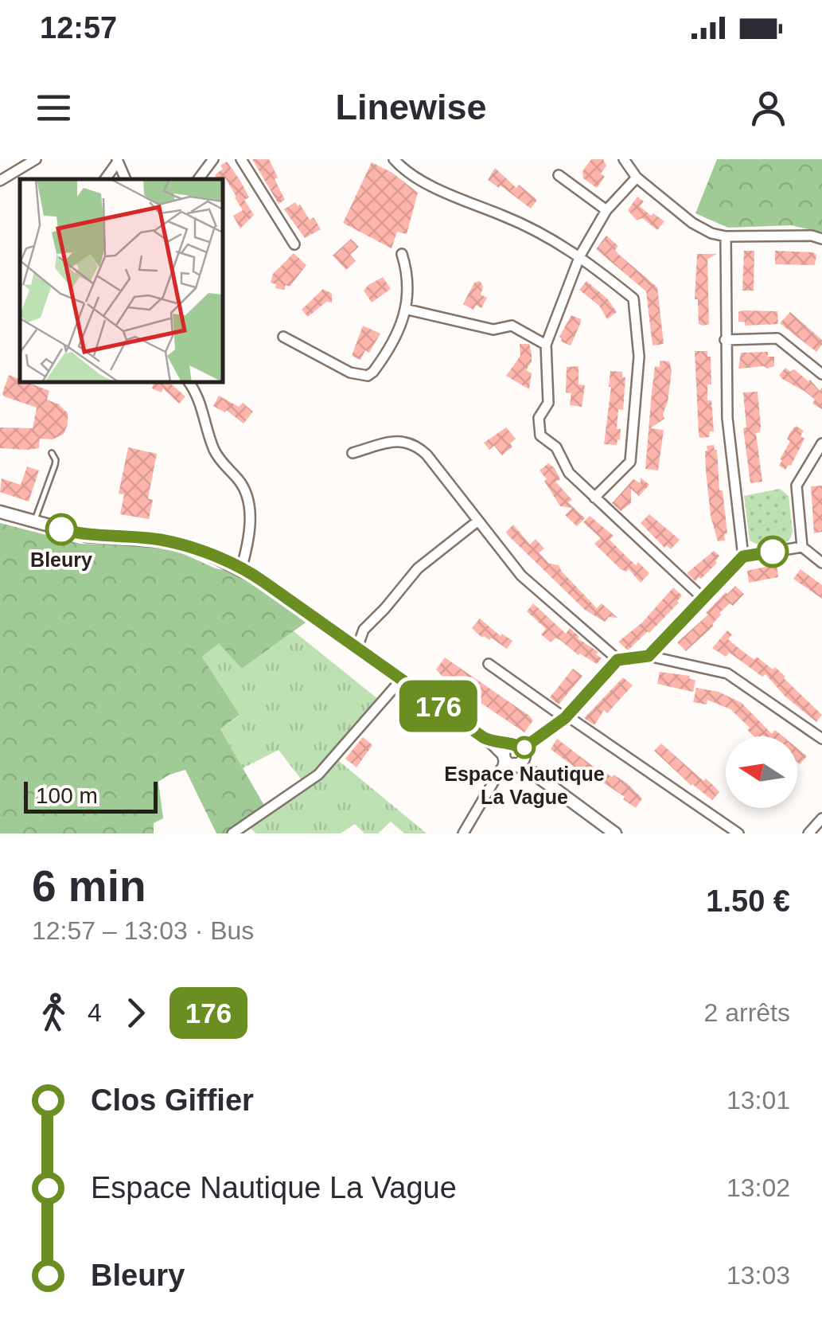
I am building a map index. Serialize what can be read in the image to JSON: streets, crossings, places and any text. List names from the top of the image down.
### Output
{
  "places": ["Bleury", "Espace Nautique La Vague"],
  "lines": ["bus line 176"],
  "scale_bar": "100 m",
  "north": "left",
  "page": {
    "status": "12:57",
    "header": "Linewise",
    "on_map": "176",
    "scale": "100 m",
    "heading": ["6 min", "12:57 – 13:03 · Bus", "1.50 €"],
    "legs": ["4", "176", "2 arrêts"],
    "list": [
      {
        "name": "Clos Giffier",
        "value": "13:01"
      },
      {
        "name": "Espace Nautique La Vague",
        "value": "13:02"
      },
      {
        "name": "Bleury",
        "value": "13:03"
      }
    ]
  }
}
